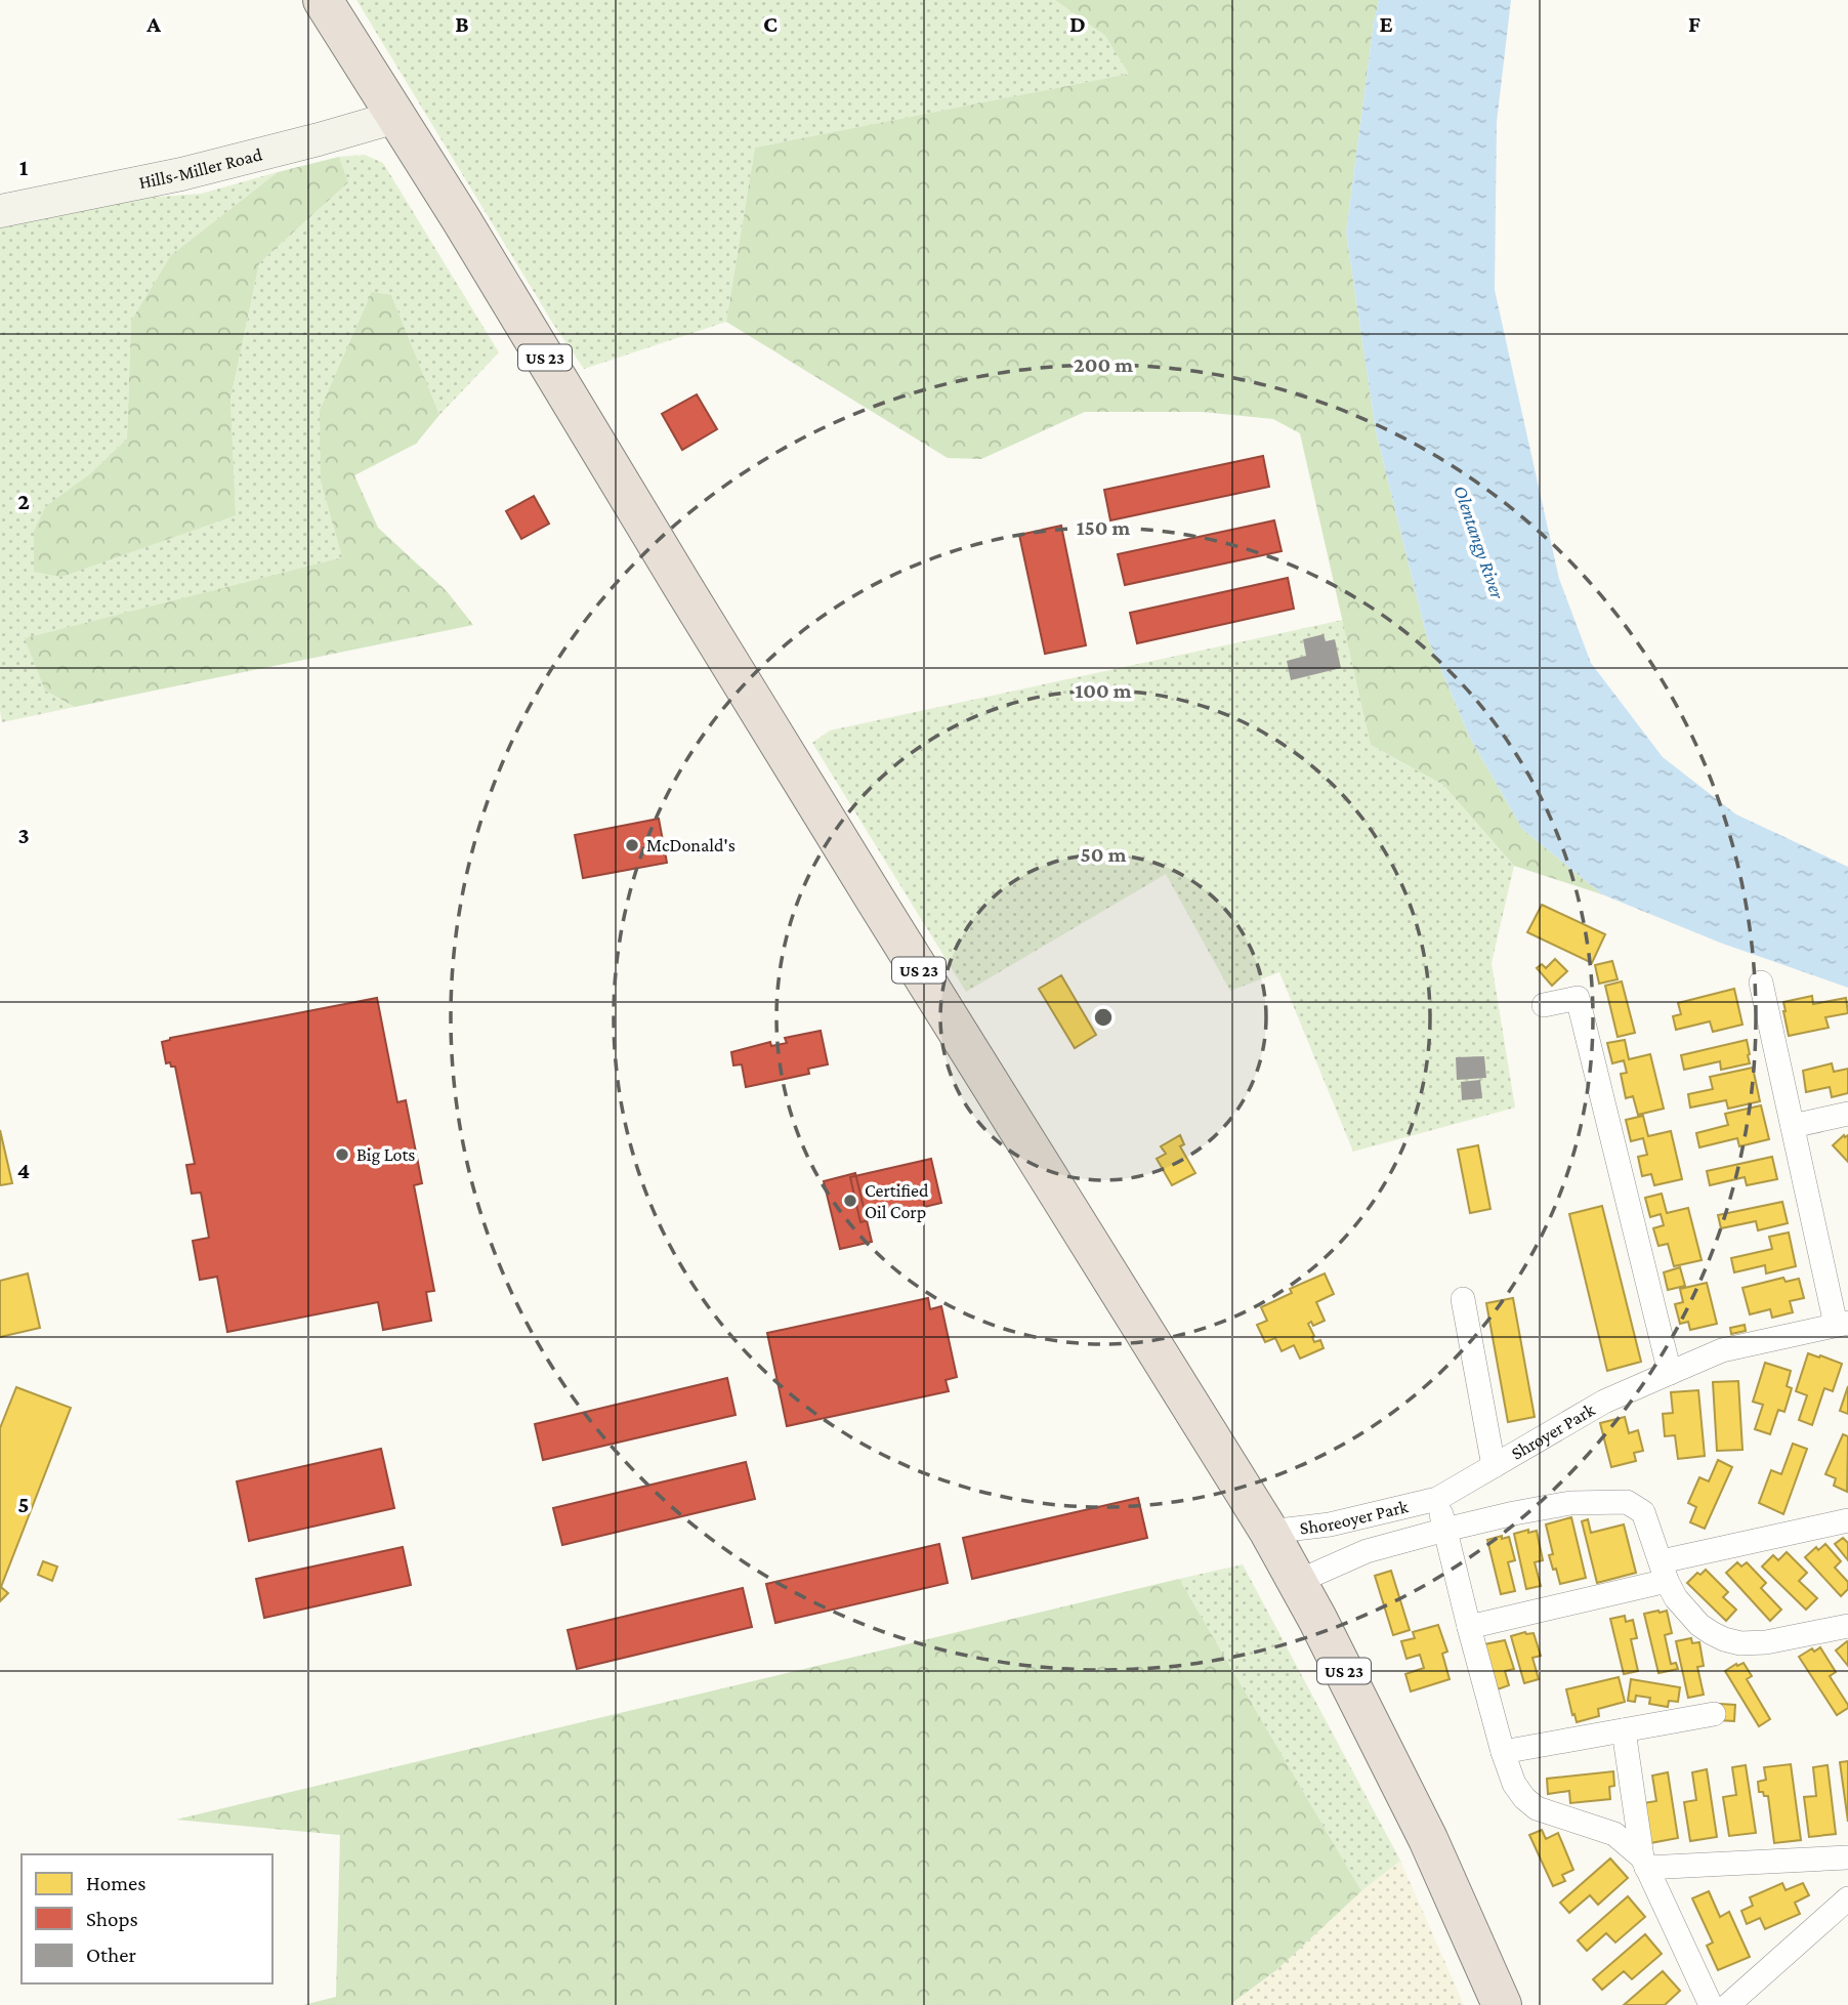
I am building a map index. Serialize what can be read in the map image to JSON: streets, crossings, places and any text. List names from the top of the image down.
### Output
{
  "streets": {
    "highway": ["US 23"],
    "street": ["Hills-Miller Road", "Shroyer Park", "Shoreoyer Park"]
  },
  "crossings": [
    ["Hills-Miller Road", "US 23"],
    ["US 23", "Shoreoyer Park"],
    ["Shroyer Park", "Shoreoyer Park"]
  ],
  "water": ["Olentangy River"],
  "places": ["McDonald's", "Big Lots", "Certified Oil Corp"],
  "legend": ["Homes", "Shops", "Other"],
  "grid": {
    "columns": [
      "A",
      "B",
      "C",
      "D",
      "E",
      "F"
    ],
    "rows": [
      "1",
      "2",
      "3",
      "4",
      "5"
    ]
  },
  "rings": [
    "200 m",
    "150 m",
    "100 m",
    "50 m"
  ]
}
